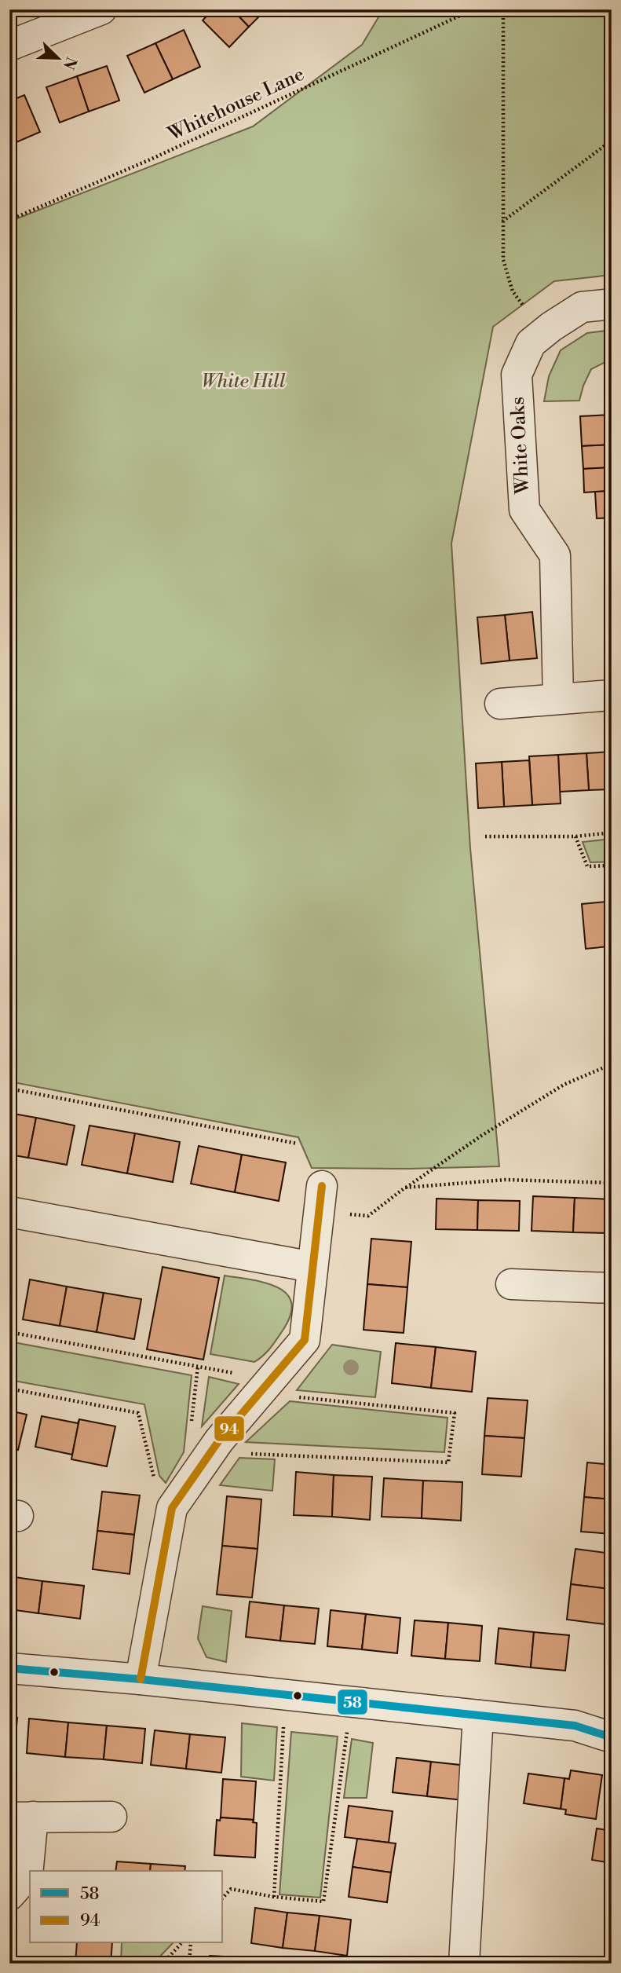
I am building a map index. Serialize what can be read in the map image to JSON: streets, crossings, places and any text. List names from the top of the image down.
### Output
{
  "streets": {
    "street": ["White Oaks"],
    "path": ["Whitehouse Lane"]
  },
  "parks": ["White Hill"],
  "lines": ["transit line 94", "transit line 58"],
  "legend": ["58", "94"],
  "north": "bottom right"
}
